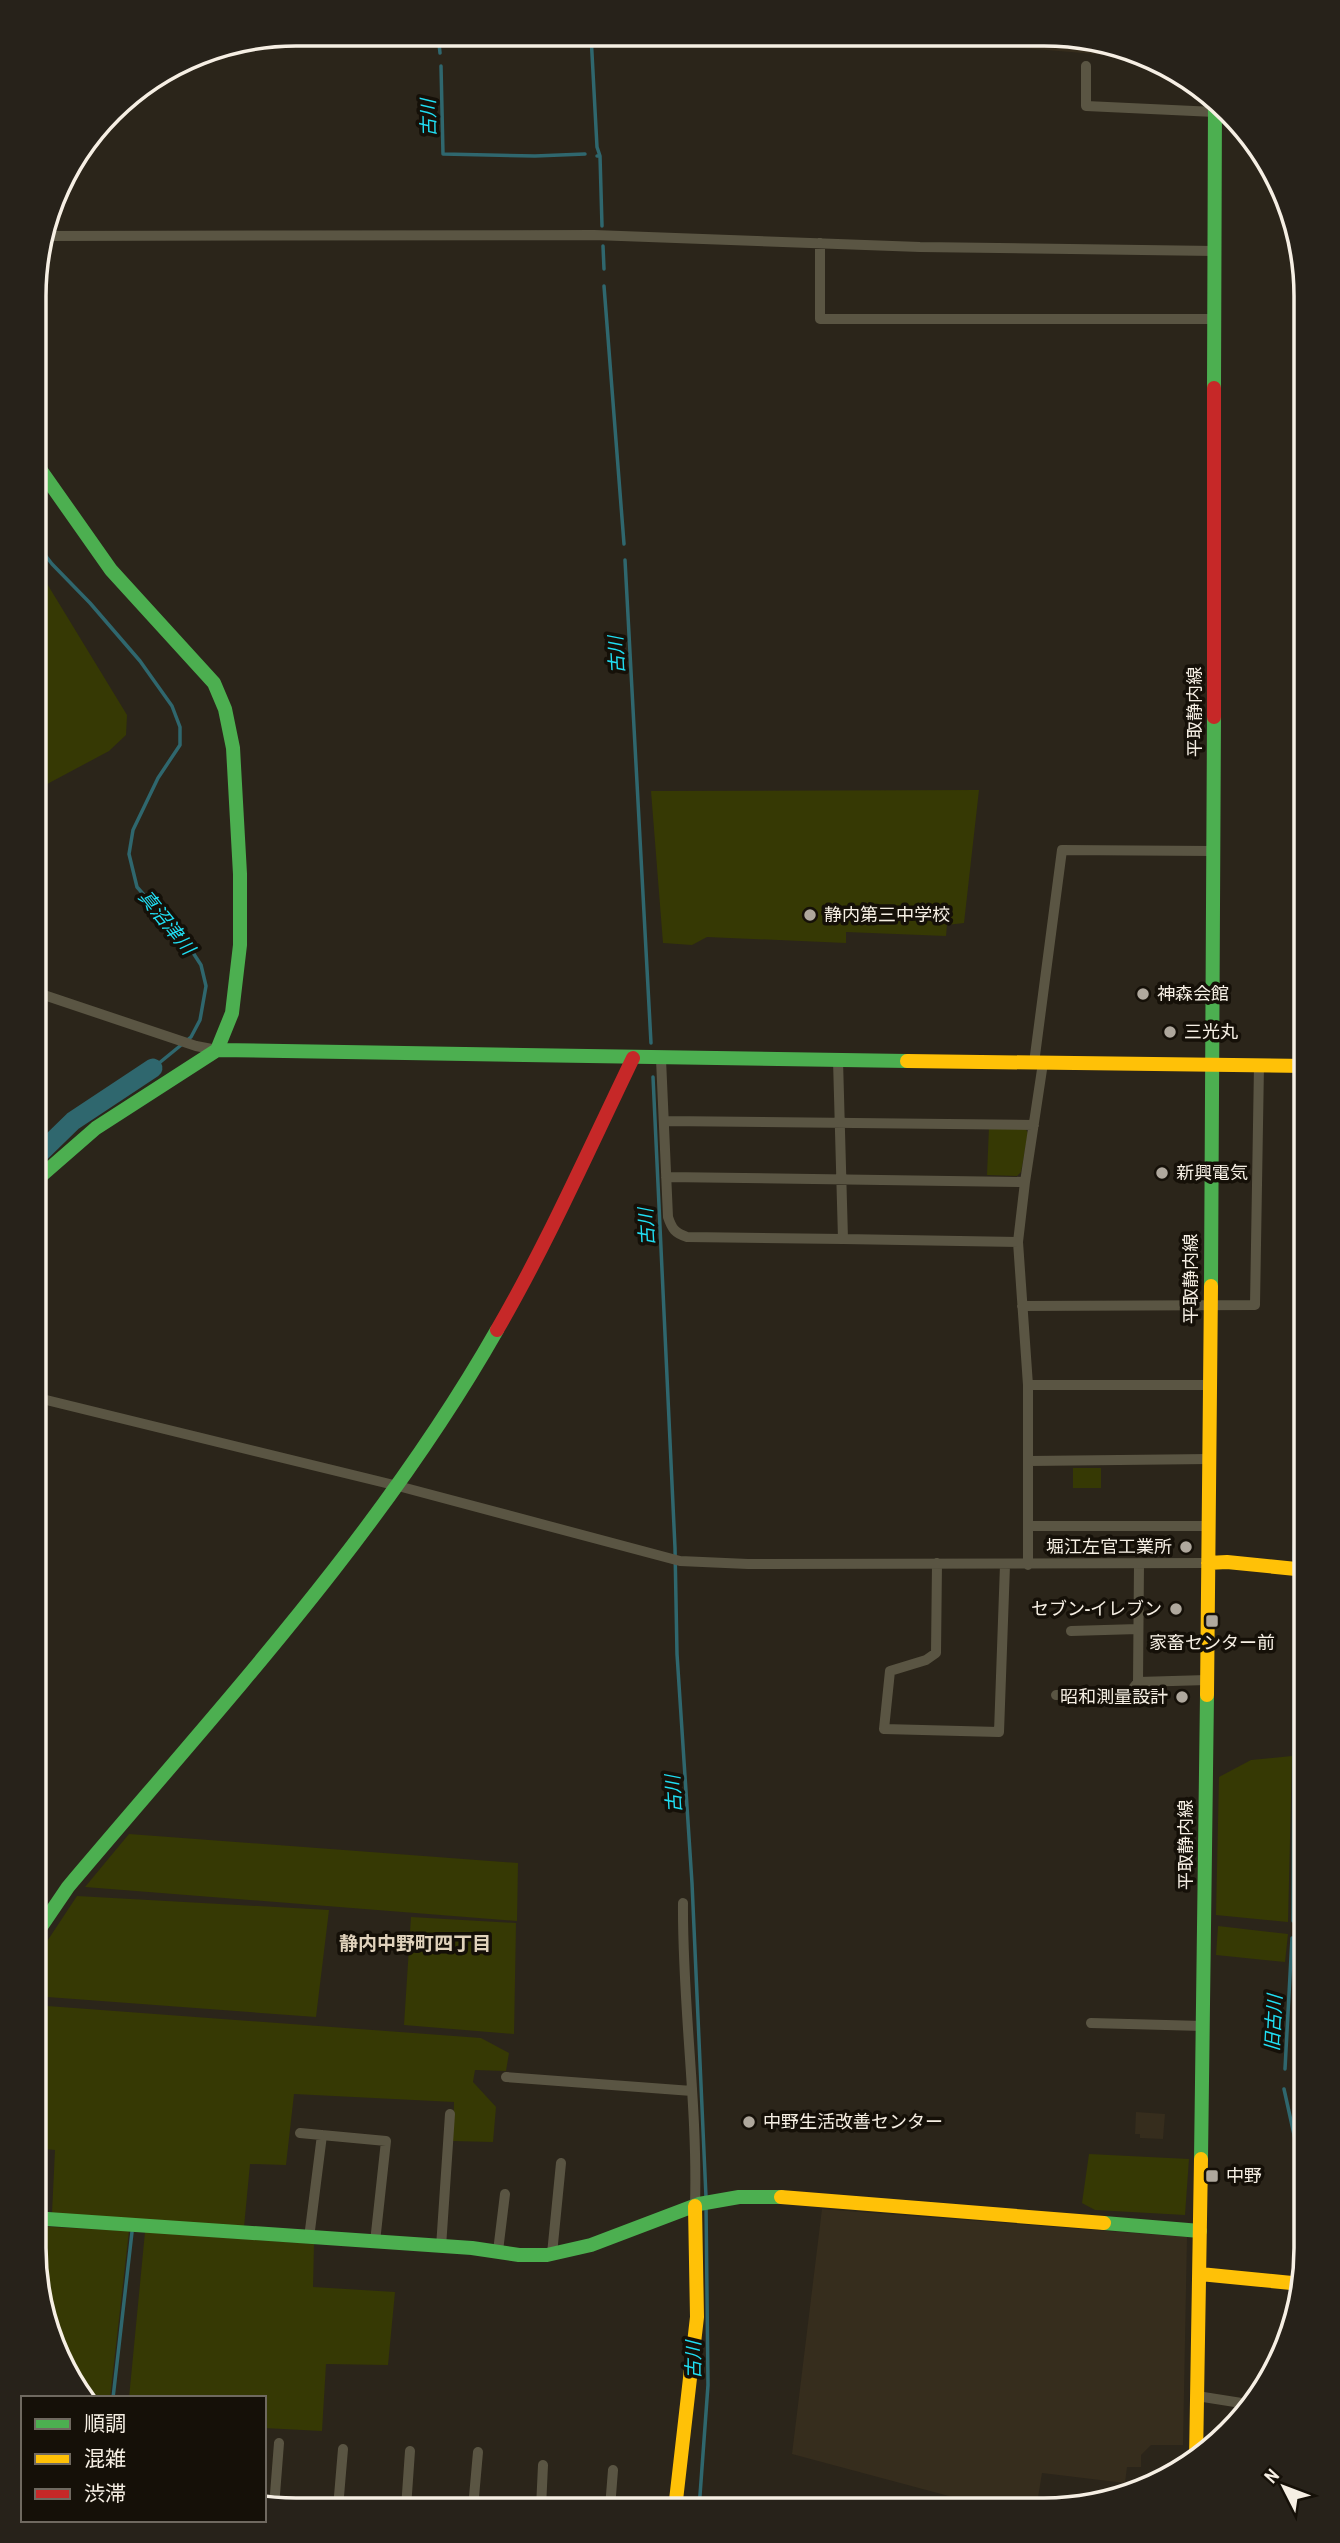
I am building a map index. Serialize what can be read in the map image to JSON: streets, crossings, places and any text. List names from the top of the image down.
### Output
{
  "streets": {
    "street": ["平取静内線"]
  },
  "districts": ["静内中野町四丁目"],
  "water": ["古川", "真沼津川", "旧古川"],
  "places": {
    "other": [
      "静内第三中学校",
      "神森会館",
      "三光丸",
      "新興電気",
      "堀江左官工業所",
      "セブン-イレブン",
      "昭和測量設計",
      "中野生活改善センター"
    ],
    "transit": ["家畜センター前", "中野"]
  },
  "legend": ["順調", "混雑", "渋滞"],
  "north": "top left"
}
